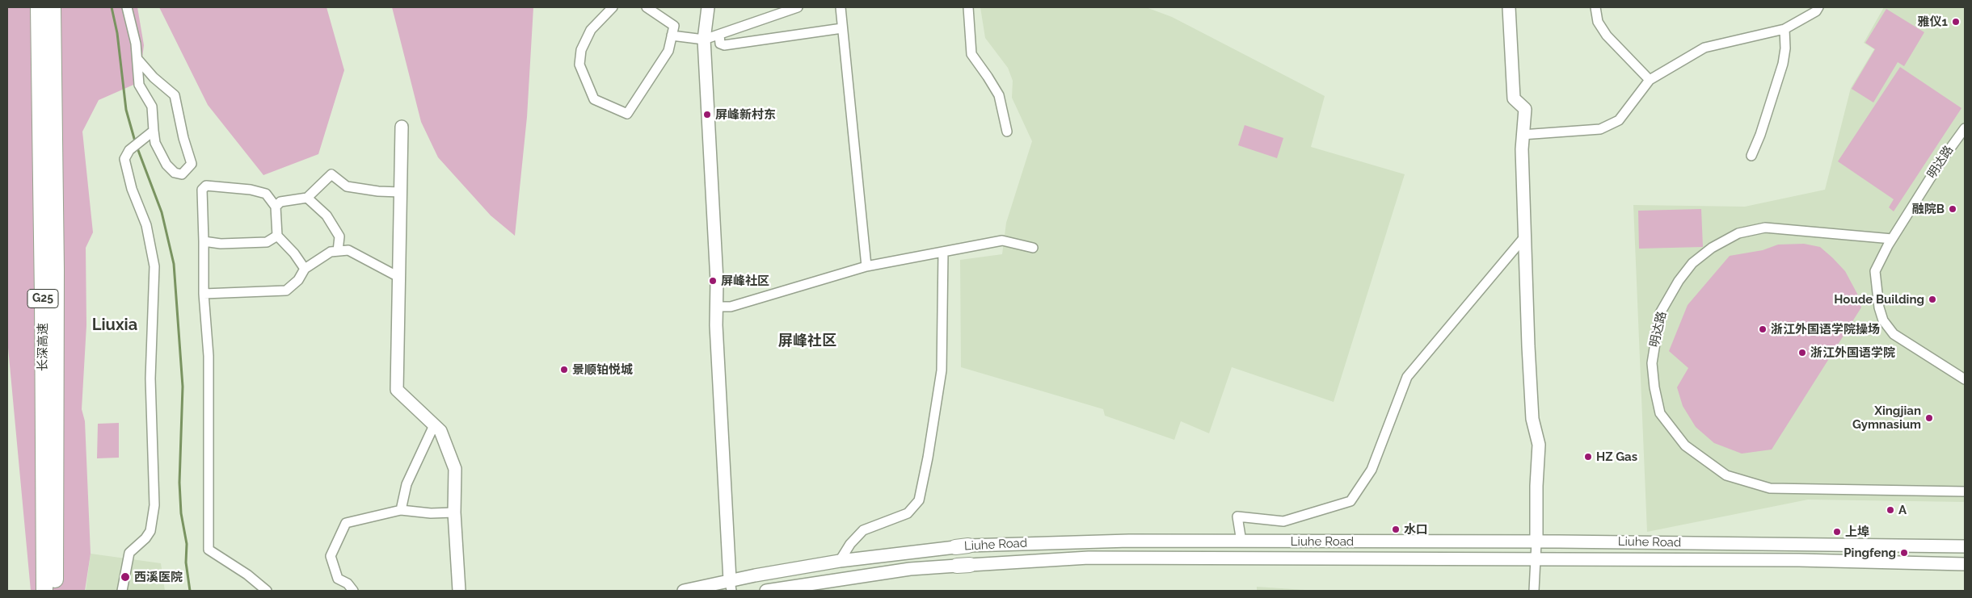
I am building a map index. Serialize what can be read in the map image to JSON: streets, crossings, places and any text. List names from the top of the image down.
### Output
{
  "streets": {
    "highway": ["G25", "长深高速"],
    "main road": ["Liuhe Road"],
    "street": ["明达路"]
  },
  "districts": ["Liuxia", "屏峰社区"],
  "places": [
    "雅仪1",
    "屏峰新村东",
    "融院B",
    "屏峰社区",
    "Houde Building",
    "浙江外国语学院操场",
    "浙江外国语学院",
    "景顺铂悦城",
    "Xingjian Gymnasium",
    "HZ Gas",
    "A",
    "水口",
    "上埠",
    "Pingfeng",
    "西溪医院"
  ]
}
